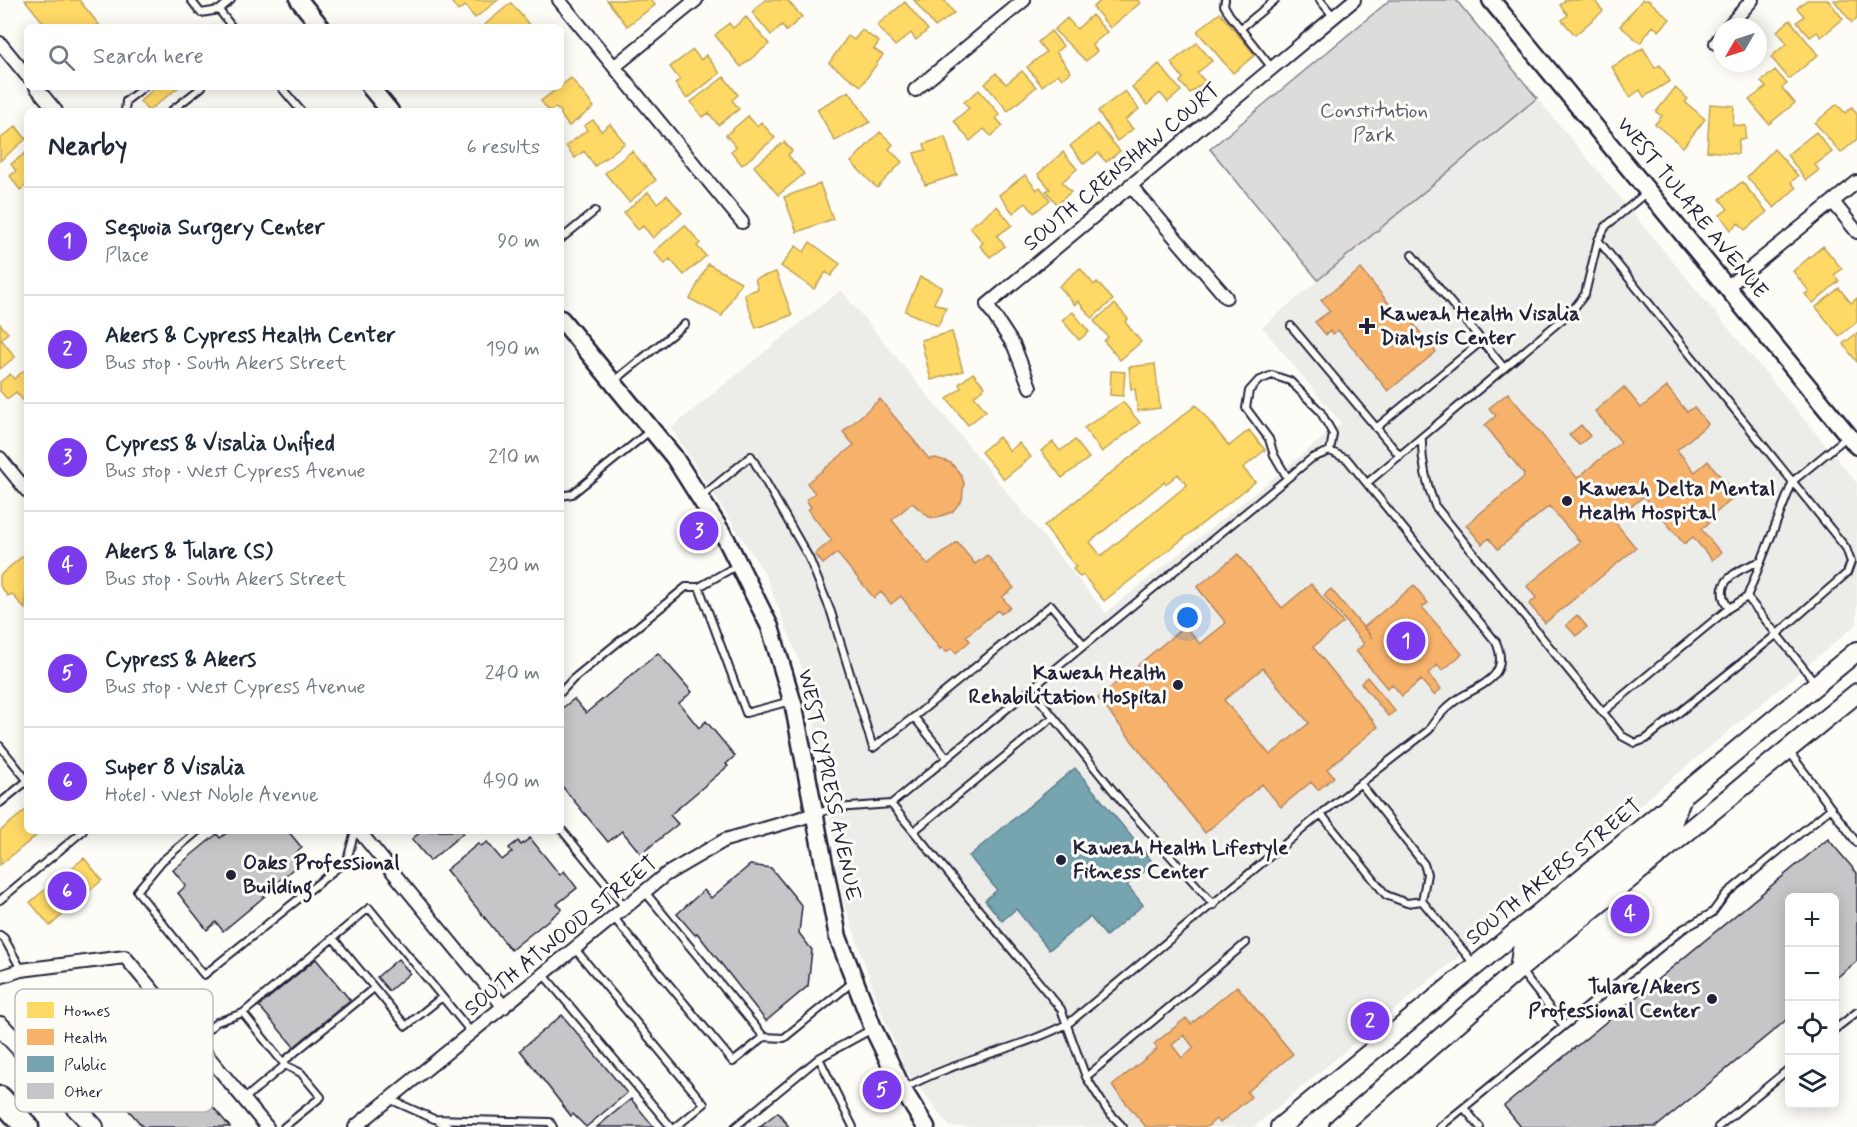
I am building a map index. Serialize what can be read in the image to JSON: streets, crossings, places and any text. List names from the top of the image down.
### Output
{
  "streets": {
    "main road": ["SOUTH AKERS STREET"],
    "street": [
      "SOUTH CRENSHAW COURT",
      "WEST TULARE AVENUE",
      "WEST CYPRESS AVENUE",
      "SOUTH ATWOOD STREET"
    ]
  },
  "crossings": [
    ["WEST CYPRESS AVENUE", "SOUTH ATWOOD STREET"]
  ],
  "parks": ["Constitution Park"],
  "places": {
    "health": ["Kaweah Health Visalia Dialysis Center"],
    "other": [
      "Kaweah Delta Mental Health Hospital",
      "Kaweah Health Rehabilitation Hospital",
      "Kaweah Health Lifestyle Fitness Center",
      "Oaks Professional Building",
      "Tulare/Akers Professional Center"
    ]
  },
  "legend": [
    "Homes",
    "Health",
    "Public",
    "Other"
  ],
  "north": "bottom left",
  "page": {
    "search": "Search here",
    "heading": ["Nearby", "6 results"],
    "list": [
      {
        "mark": "1",
        "name": "Sequoia Surgery Center",
        "note": "Place",
        "value": "90 m"
      },
      {
        "mark": "2",
        "name": "Akers & Cypress Health Center",
        "note": "Bus stop · South Akers Street",
        "value": "190 m"
      },
      {
        "mark": "3",
        "name": "Cypress & Visalia Unified",
        "note": "Bus stop · West Cypress Avenue",
        "value": "210 m"
      },
      {
        "mark": "4",
        "name": "Akers & Tulare (S)",
        "note": "Bus stop · South Akers Street",
        "value": "230 m"
      },
      {
        "mark": "5",
        "name": "Cypress & Akers",
        "note": "Bus stop · West Cypress Avenue",
        "value": "240 m"
      },
      {
        "mark": "6",
        "name": "Super 8 Visalia",
        "note": "Hotel · West Noble Avenue",
        "value": "490 m"
      }
    ],
    "pins": [
      "3",
      "1",
      "6",
      "4",
      "2",
      "5"
    ],
    "map_buttons": ["+", "−"]
  }
}
